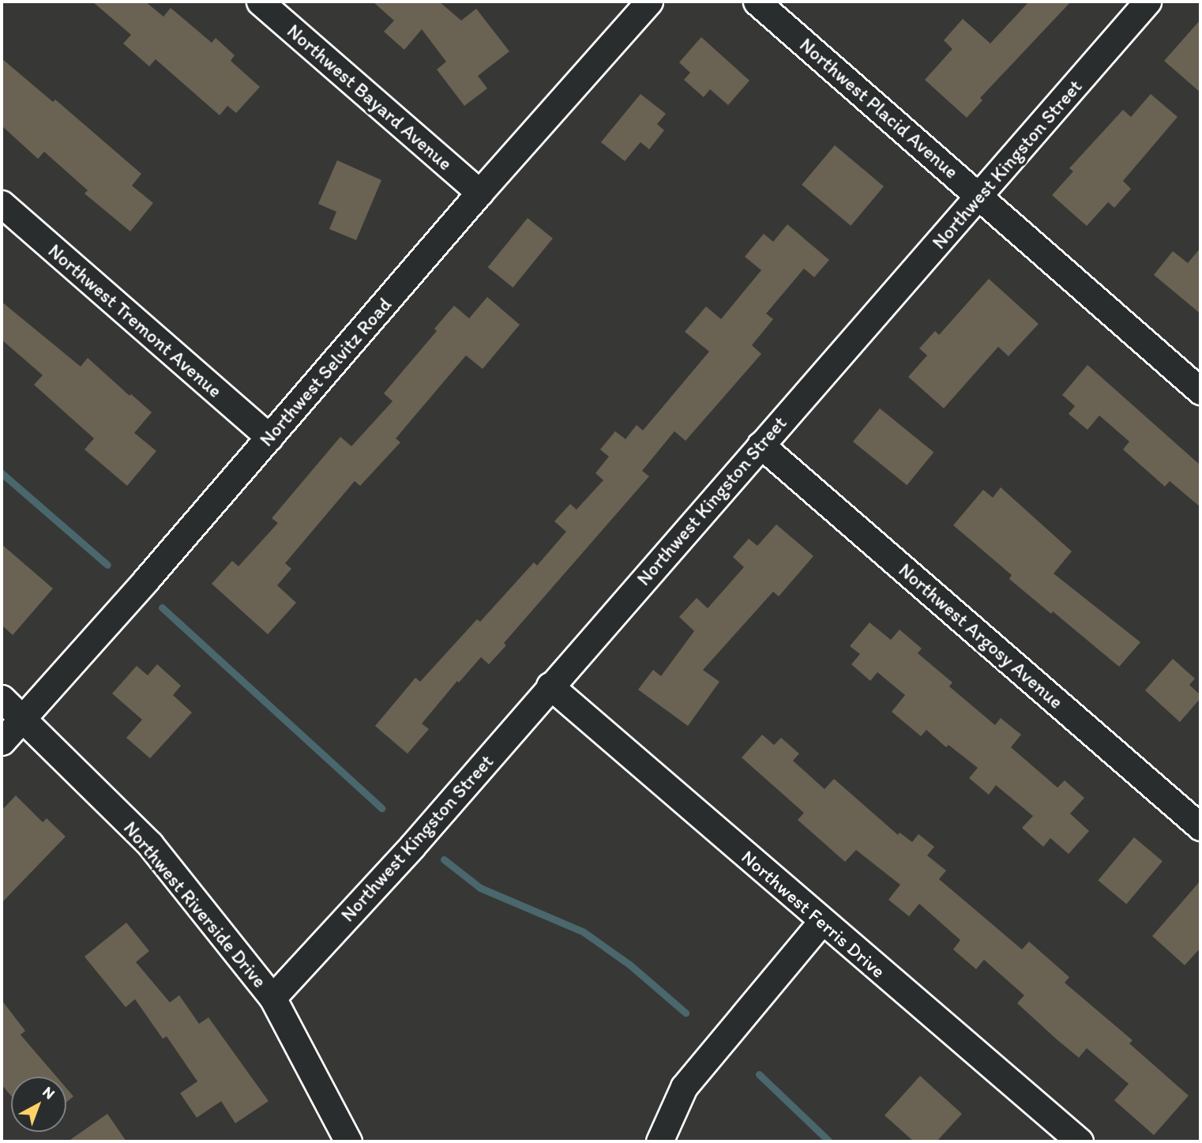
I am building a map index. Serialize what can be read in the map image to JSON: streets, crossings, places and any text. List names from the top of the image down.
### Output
{
  "streets": {
    "street": [
      "Northwest Bayard Avenue",
      "Northwest Placid Avenue",
      "Northwest Kingston Street",
      "Northwest Tremont Avenue",
      "Northwest Selvitz Road",
      "Northwest Argosy Avenue",
      "Northwest Riverside Drive",
      "Northwest Ferris Drive"
    ]
  },
  "crossings": [
    ["Northwest Bayard Avenue", "Northwest Selvitz Road"],
    ["Northwest Placid Avenue", "Northwest Kingston Street"],
    ["Northwest Kingston Street", "Northwest Argosy Avenue"],
    ["Northwest Kingston Street", "Northwest Riverside Drive"],
    ["Northwest Kingston Street", "Northwest Ferris Drive"],
    ["Northwest Tremont Avenue", "Northwest Selvitz Road"],
    ["Northwest Selvitz Road", "Northwest Riverside Drive"]
  ],
  "north": "top right"
}
